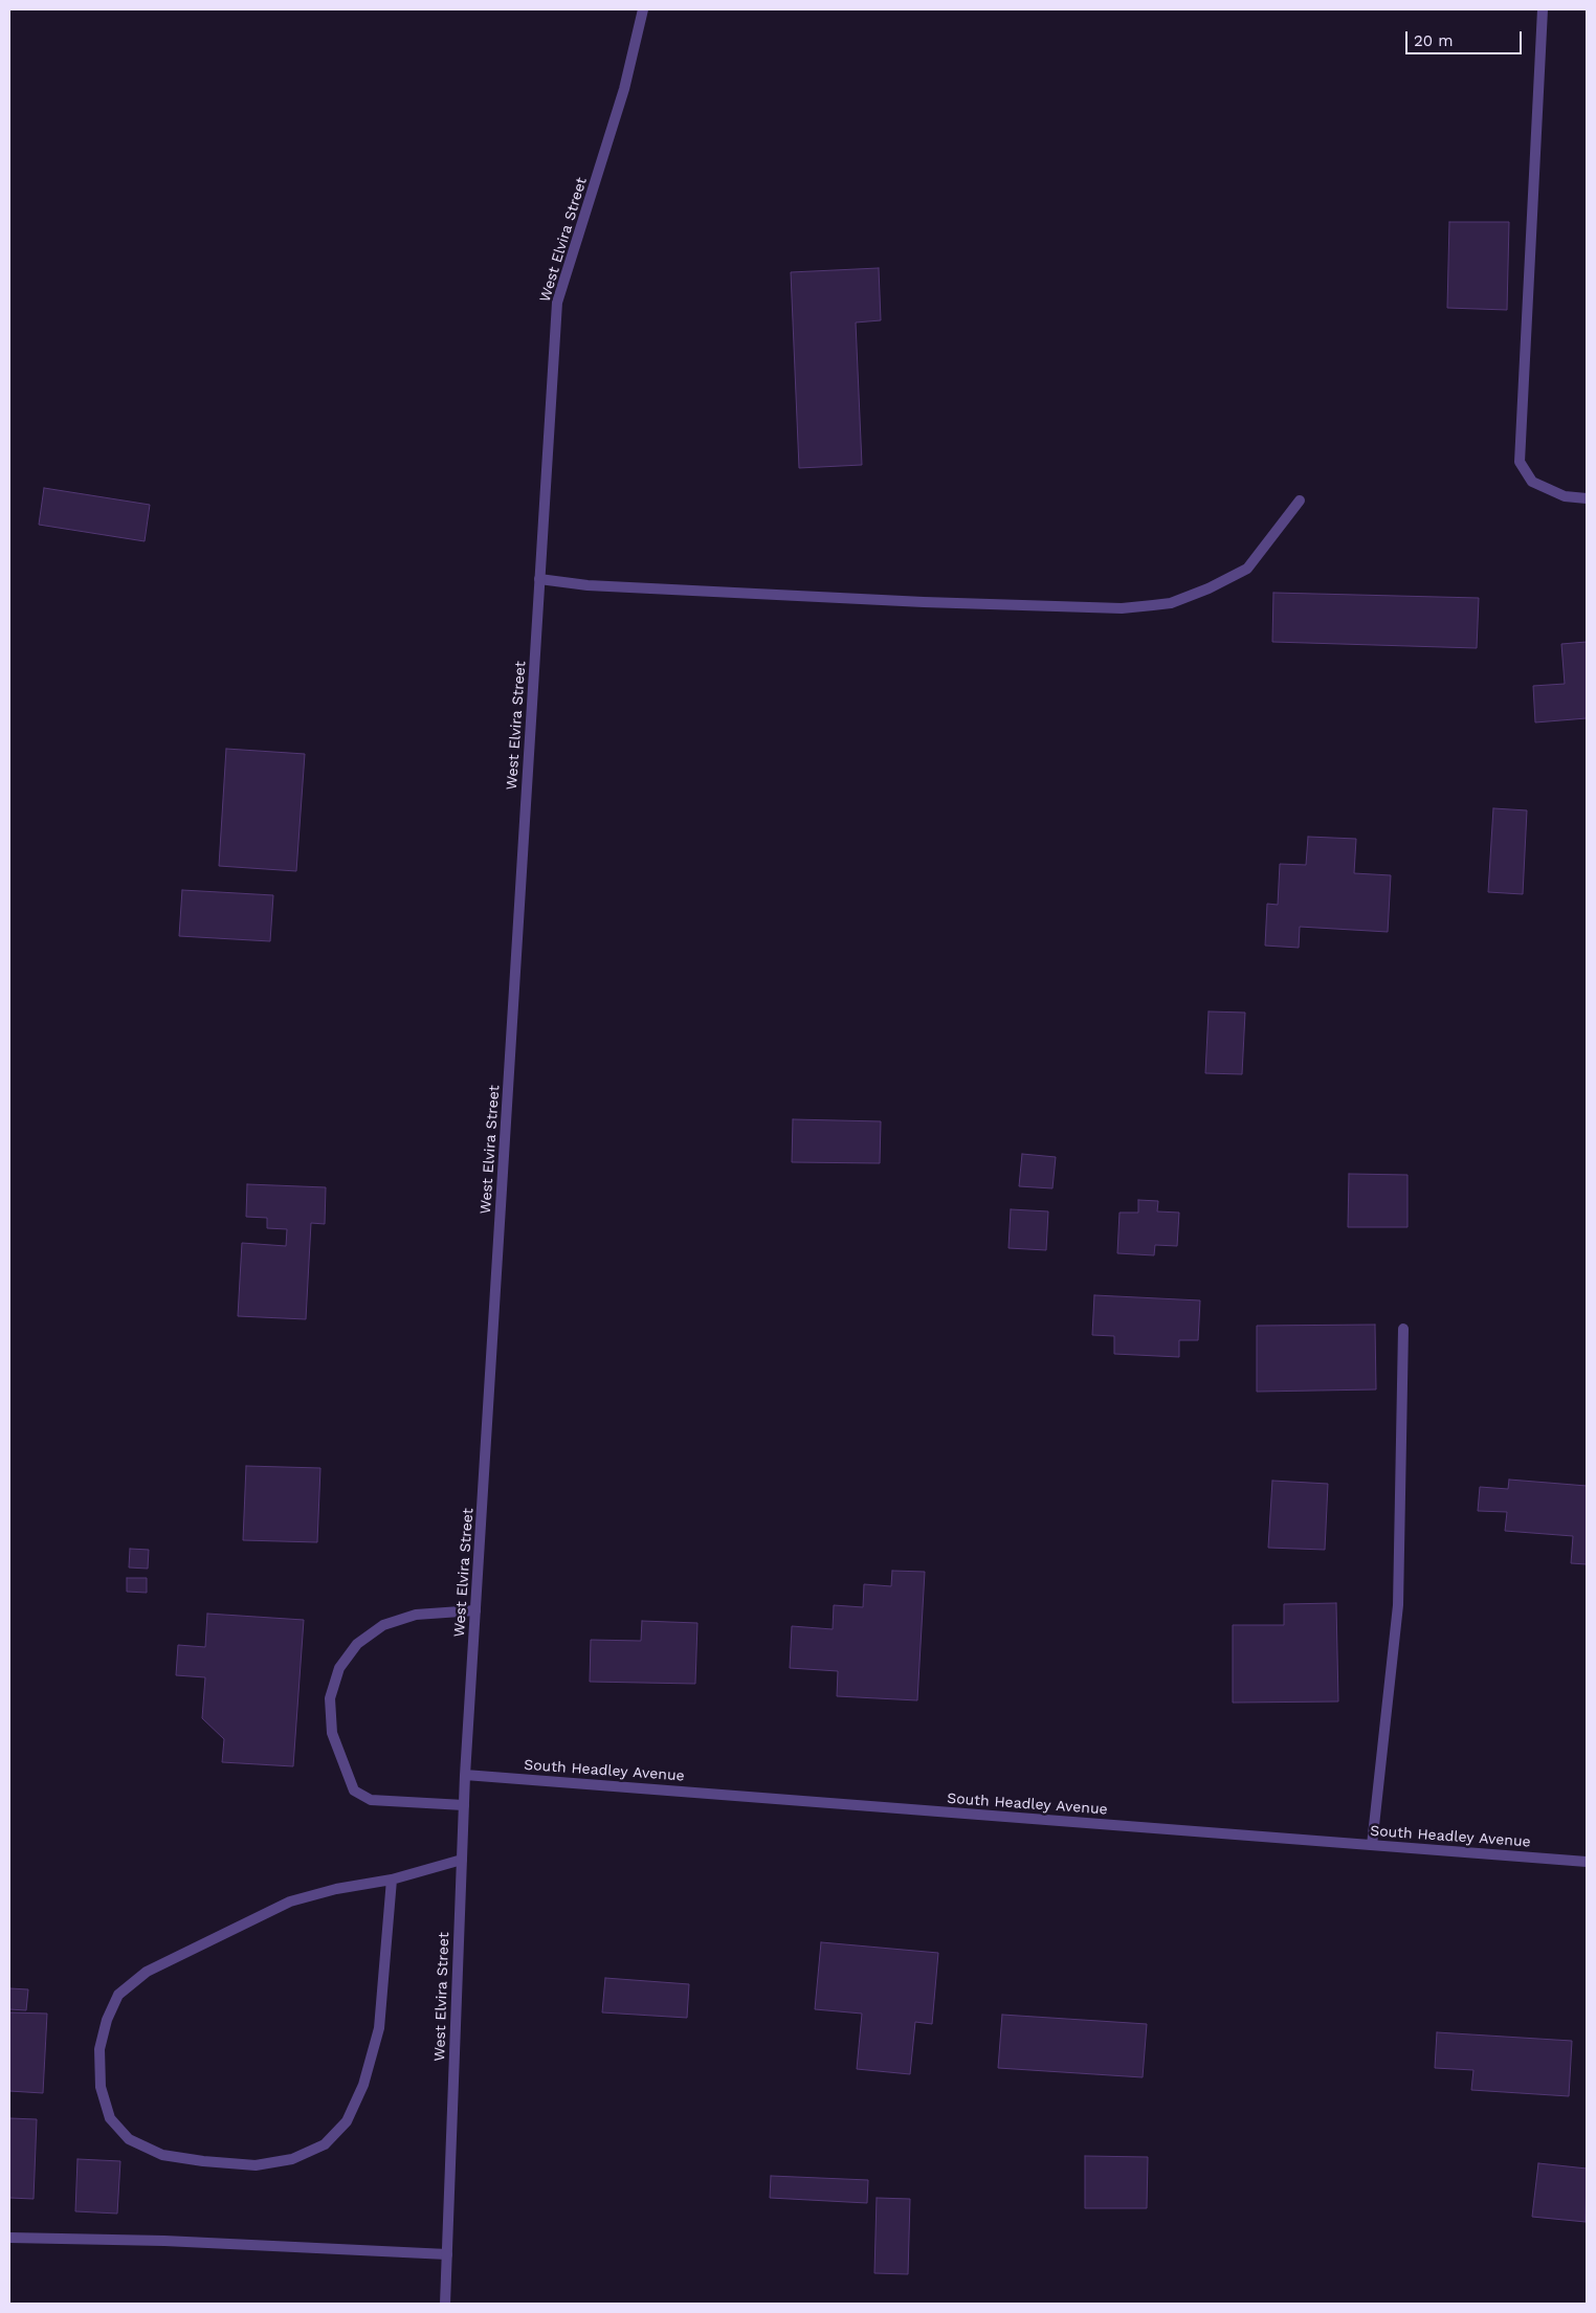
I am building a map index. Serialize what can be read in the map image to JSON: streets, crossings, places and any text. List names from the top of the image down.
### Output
{
  "streets": {
    "street": ["West Elvira Street", "South Headley Avenue"]
  },
  "crossings": [
    ["West Elvira Street", "South Headley Avenue"]
  ],
  "scale_bar": "20 m"
}
